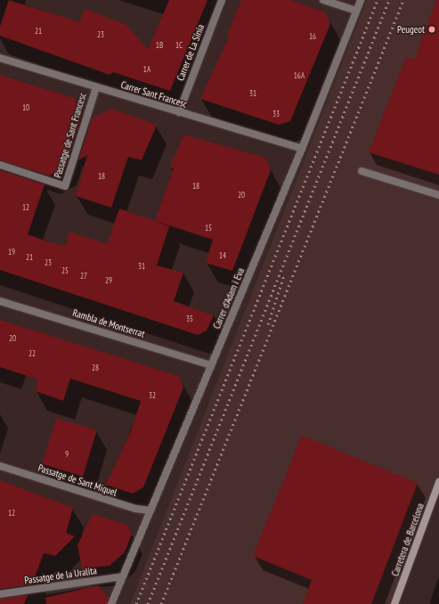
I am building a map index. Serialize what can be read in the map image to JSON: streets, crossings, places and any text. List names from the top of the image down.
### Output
{
  "streets": {
    "main road": ["Carretera de Barcelona"],
    "street": [
      "Carrer de La Sínia",
      "Carrer Sant Francesc",
      "Passatge de Sant Francesc",
      "Carrer d'Adam i Eva",
      "Rambla de Montserrat",
      "Passatge de Sant Miquel",
      "Passatge de la Uralita"
    ]
  },
  "crossings": [
    ["Carrer de La Sínia", "Carrer Sant Francesc"],
    ["Carrer Sant Francesc", "Passatge de Sant Francesc"],
    ["Carrer Sant Francesc", "Carrer d'Adam i Eva"],
    ["Carrer d'Adam i Eva", "Rambla de Montserrat"],
    ["Carrer d'Adam i Eva", "Passatge de Sant Miquel"],
    ["Carrer d'Adam i Eva", "Passatge de la Uralita"]
  ],
  "places": ["Peugeot"],
  "house_numbers": [
    "21",
    "23",
    "16",
    "1B",
    "1C",
    "1A",
    "16A",
    "31",
    "10",
    "33",
    "18",
    "18",
    "20",
    "12",
    "15",
    "19",
    "14",
    "21",
    "23",
    "31",
    "25",
    "27",
    "29",
    "35",
    "20",
    "22",
    "28",
    "32",
    "9",
    "12"
  ]
}
